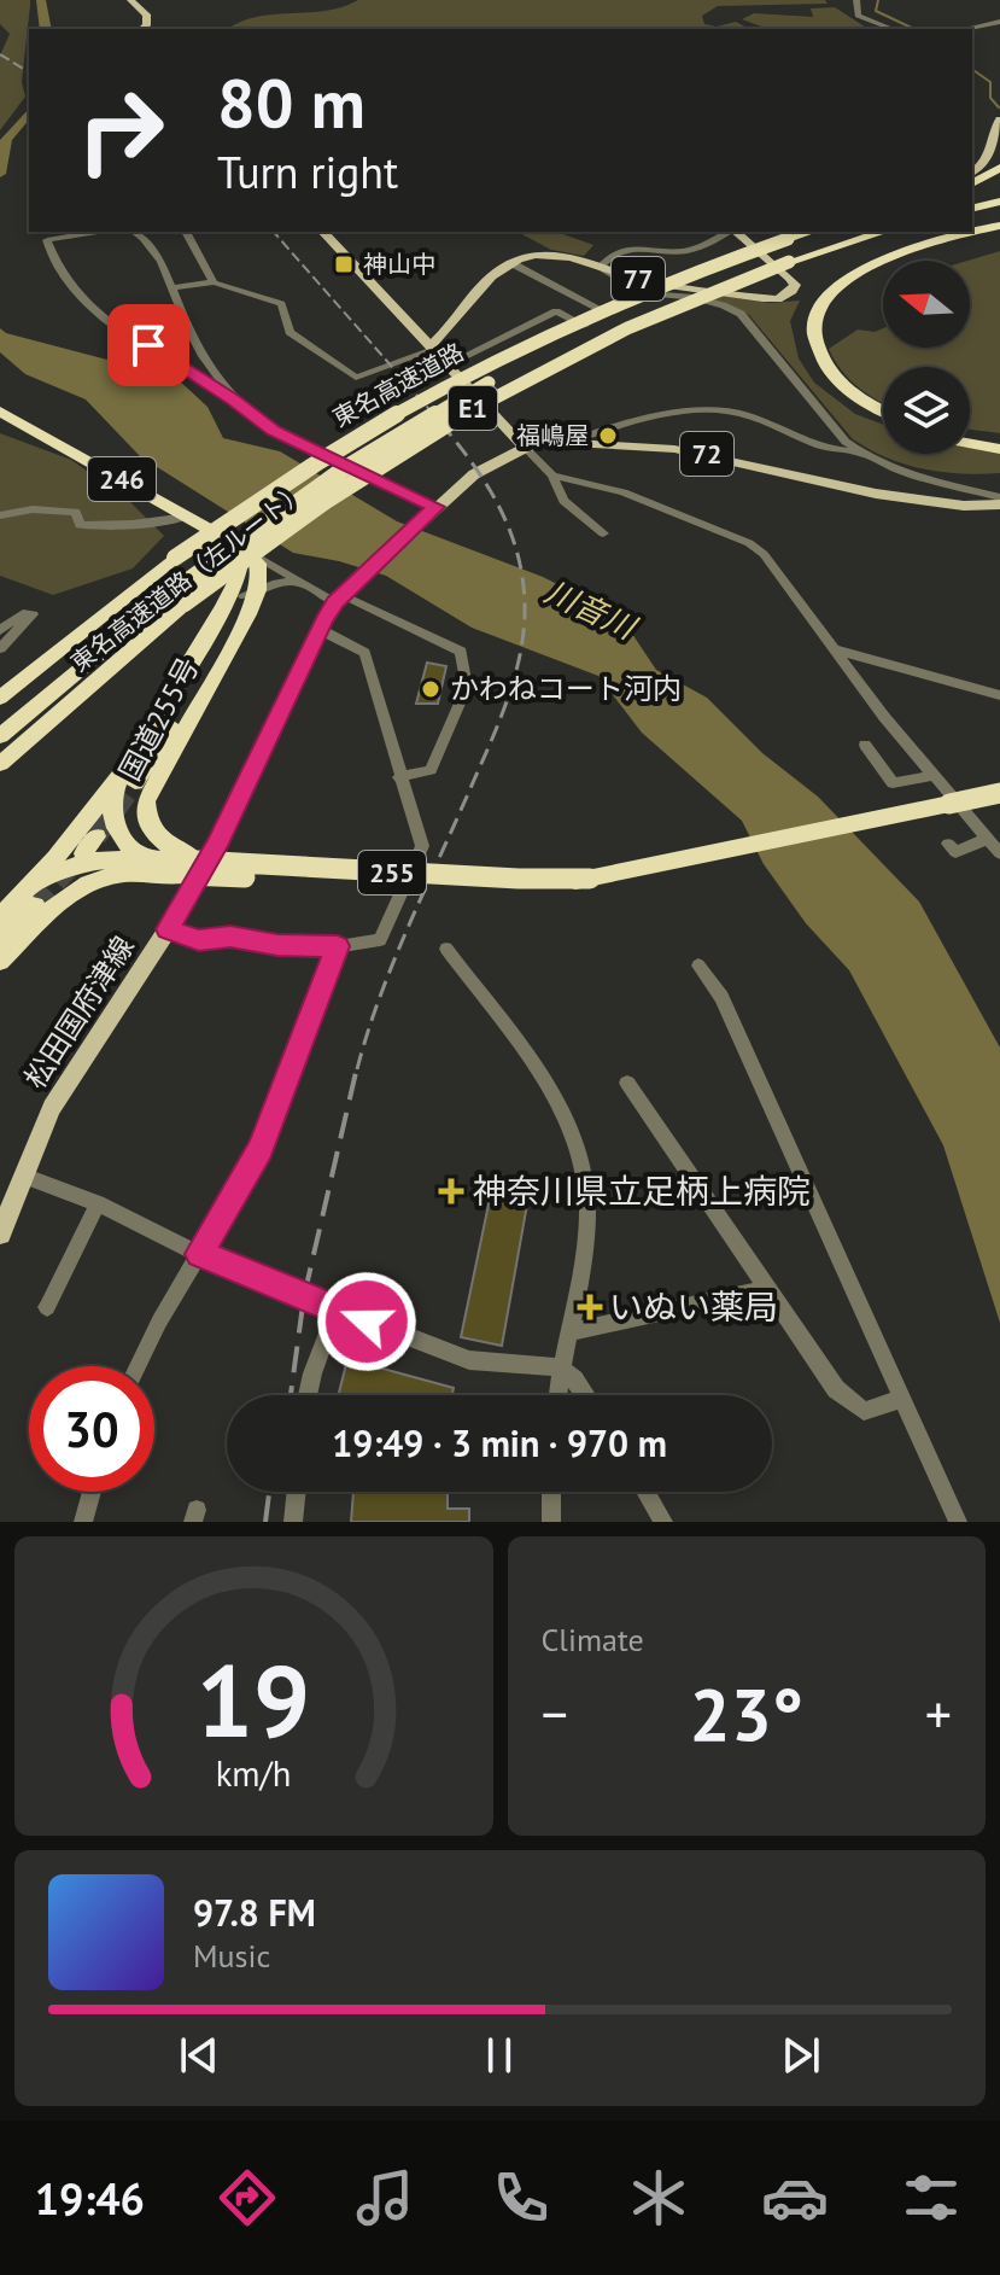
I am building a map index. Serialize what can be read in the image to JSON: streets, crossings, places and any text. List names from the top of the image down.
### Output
{
  "streets": {
    "highway": [
      "東名高速道路",
      "E1",
      "246",
      "東名高速道路（左ルート）",
      "国道255号",
      "255"
    ],
    "main road": ["77", "72", "松田国府津線"]
  },
  "crossings": [
    ["E1", "東名高速道路（左ルート）"],
    ["国道255号", "255"]
  ],
  "water": ["川音川"],
  "places": {
    "transit": ["神山中"],
    "other": ["福嶋屋", "かわねコート河内"],
    "health": ["神奈川県立足柄上病院", "いぬい薬局"]
  },
  "north": "left",
  "page": {
    "turn": ["80 m", "Turn right"],
    "limit": "30",
    "trip": "19:49 · 3 min · 970 m",
    "tile": "Climate",
    "heat": ["−", "23°", "+"],
    "song": ["97.8 FM", "Music"],
    "tabs": "19:46",
    "gauge": ["19", "km/h"]
  }
}
